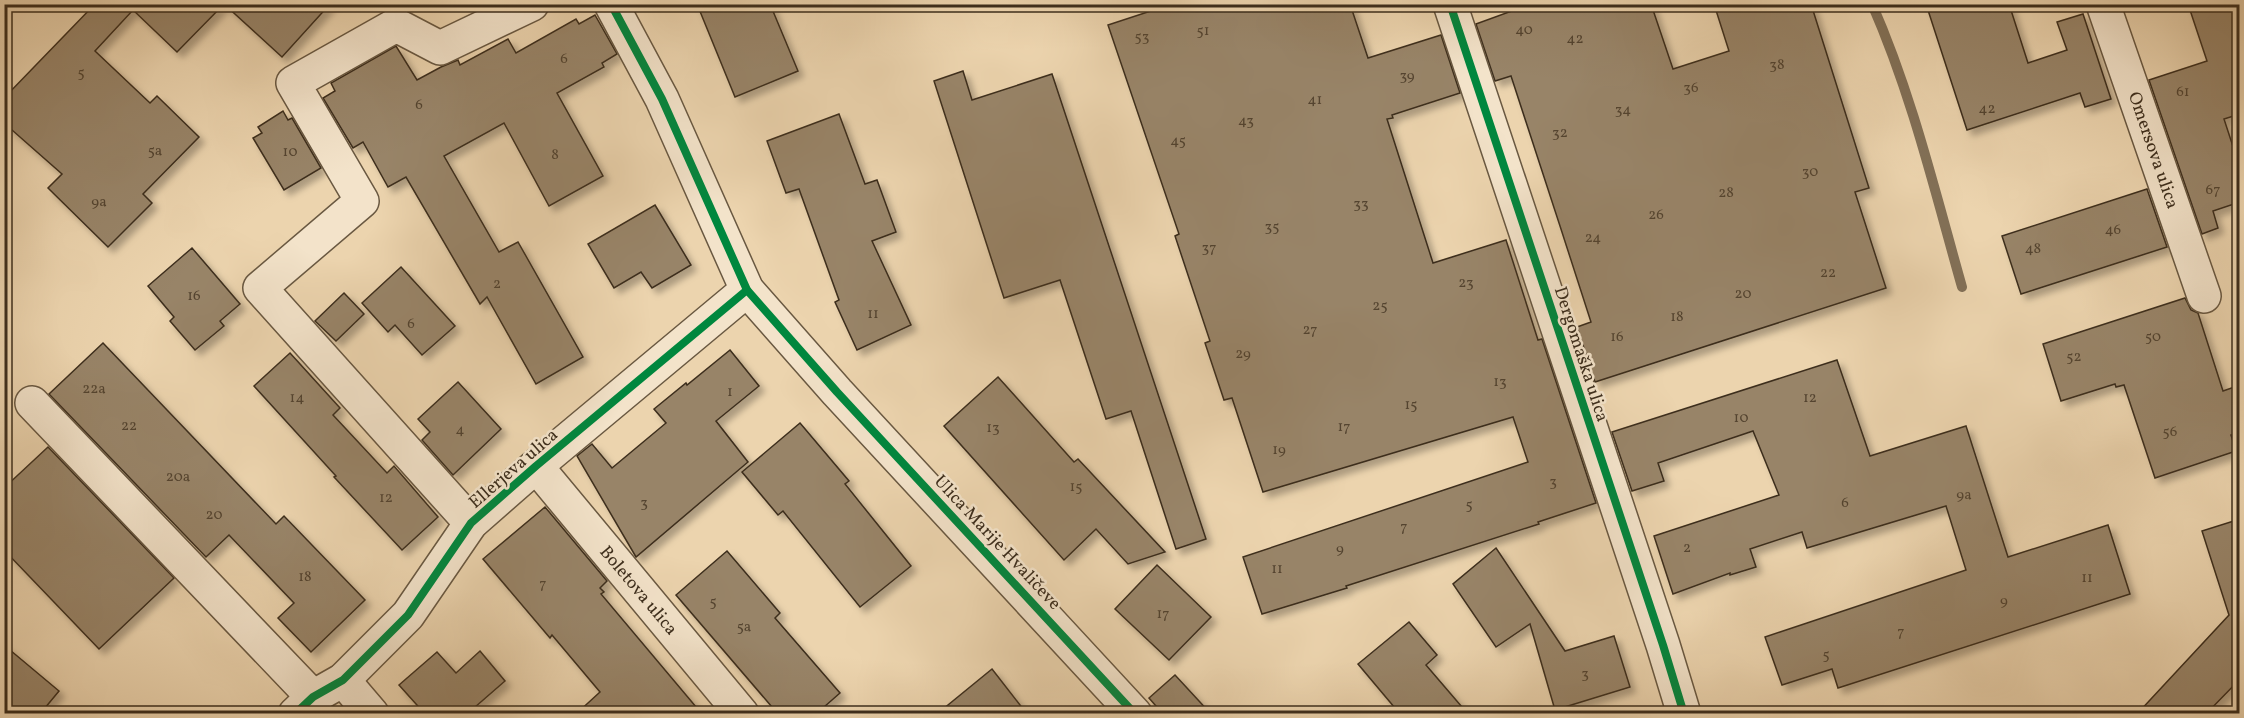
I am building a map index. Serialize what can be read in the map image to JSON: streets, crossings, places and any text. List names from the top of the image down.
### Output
{
  "streets": {
    "street": [
      "Omersova ulica",
      "Dergomaška ulica",
      "Ellerjeva ulica",
      "Ulica Marije Hvaličeve",
      "Boletova ulica"
    ]
  },
  "crossings": [
    ["Ellerjeva ulica", "Ulica Marije Hvaličeve"],
    ["Ellerjeva ulica", "Boletova ulica"]
  ],
  "house_numbers": [
    "40",
    "51",
    "53",
    "42",
    "6",
    "38",
    "5",
    "39",
    "36",
    "61",
    "41",
    "6",
    "42",
    "34",
    "43",
    "32",
    "45",
    "5a",
    "10",
    "8",
    "30",
    "67",
    "28",
    "9a",
    "33",
    "26",
    "35",
    "46",
    "24",
    "37",
    "48",
    "22",
    "23",
    "2",
    "20",
    "16",
    "25",
    "11",
    "18",
    "6",
    "27",
    "16",
    "50",
    "29",
    "52",
    "13",
    "22a",
    "1",
    "14",
    "12",
    "15",
    "10",
    "22",
    "17",
    "13",
    "4",
    "56",
    "19",
    "20a",
    "3",
    "15",
    "9a",
    "12",
    "3",
    "6",
    "5",
    "20",
    "7",
    "2",
    "9",
    "11",
    "18",
    "11",
    "7",
    "9",
    "5",
    "17",
    "5a",
    "7",
    "5",
    "3"
  ]
}
